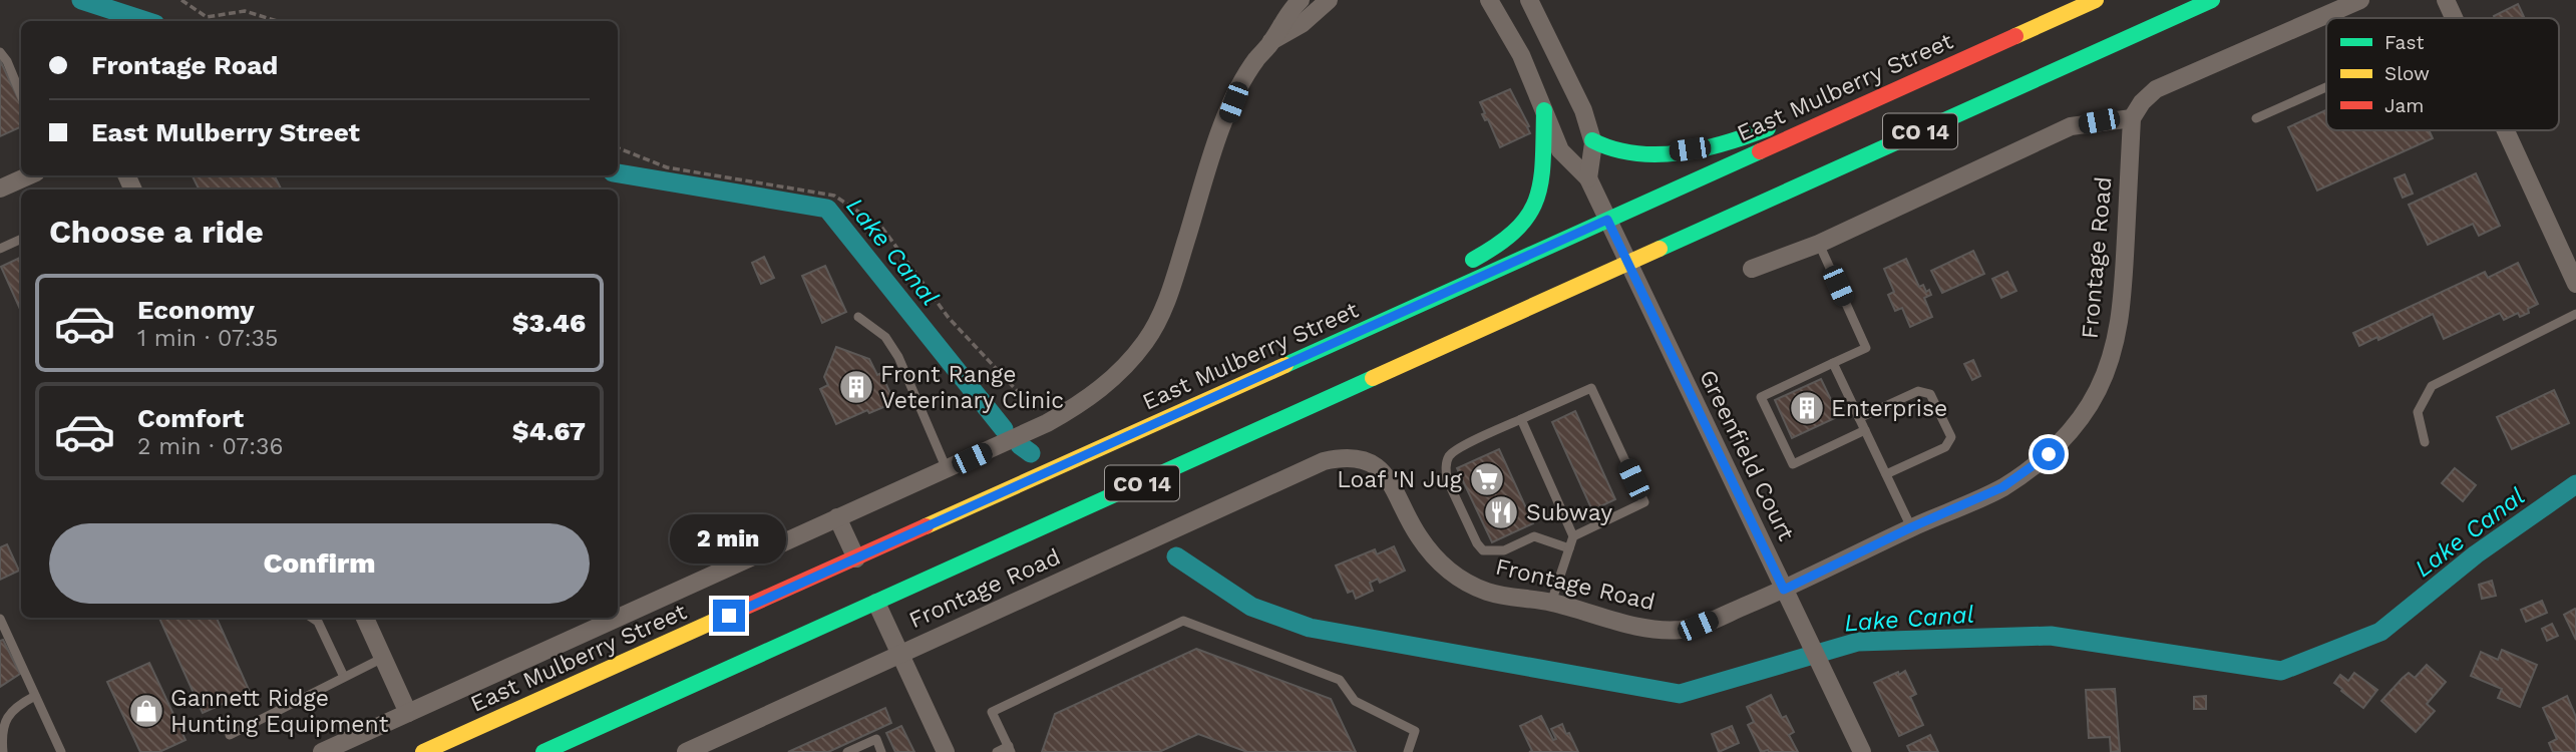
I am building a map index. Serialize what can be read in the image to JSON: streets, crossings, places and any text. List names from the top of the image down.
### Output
{
  "streets": {
    "highway": ["East Mulberry Street", "CO 14"],
    "street": ["Frontage Road", "Greenfield Court"]
  },
  "crossings": [
    ["East Mulberry Street", "Greenfield Court"],
    ["CO 14", "Greenfield Court"],
    ["Frontage Road", "Greenfield Court"]
  ],
  "water": ["Lake Canal"],
  "places": {
    "building": ["Front Range Veterinary Clinic", "Enterprise"],
    "supermarket": ["Loaf 'N Jug"],
    "restaurant": ["Subway"],
    "shop": ["Gannett Ridge Hunting Equipment"]
  },
  "legend": ["Fast", "Slow", "Jam"],
  "page": {
    "banner": ["Frontage Road", "East Mulberry Street"],
    "heading": "Choose a ride",
    "list": [
      {
        "name": "Economy",
        "note": "1 min · 07:35",
        "value": "$3.46"
      },
      {
        "name": "Comfort",
        "note": "2 min · 07:36",
        "value": "$4.67"
      }
    ],
    "buttons": "Confirm",
    "bubble": "2 min"
  }
}
